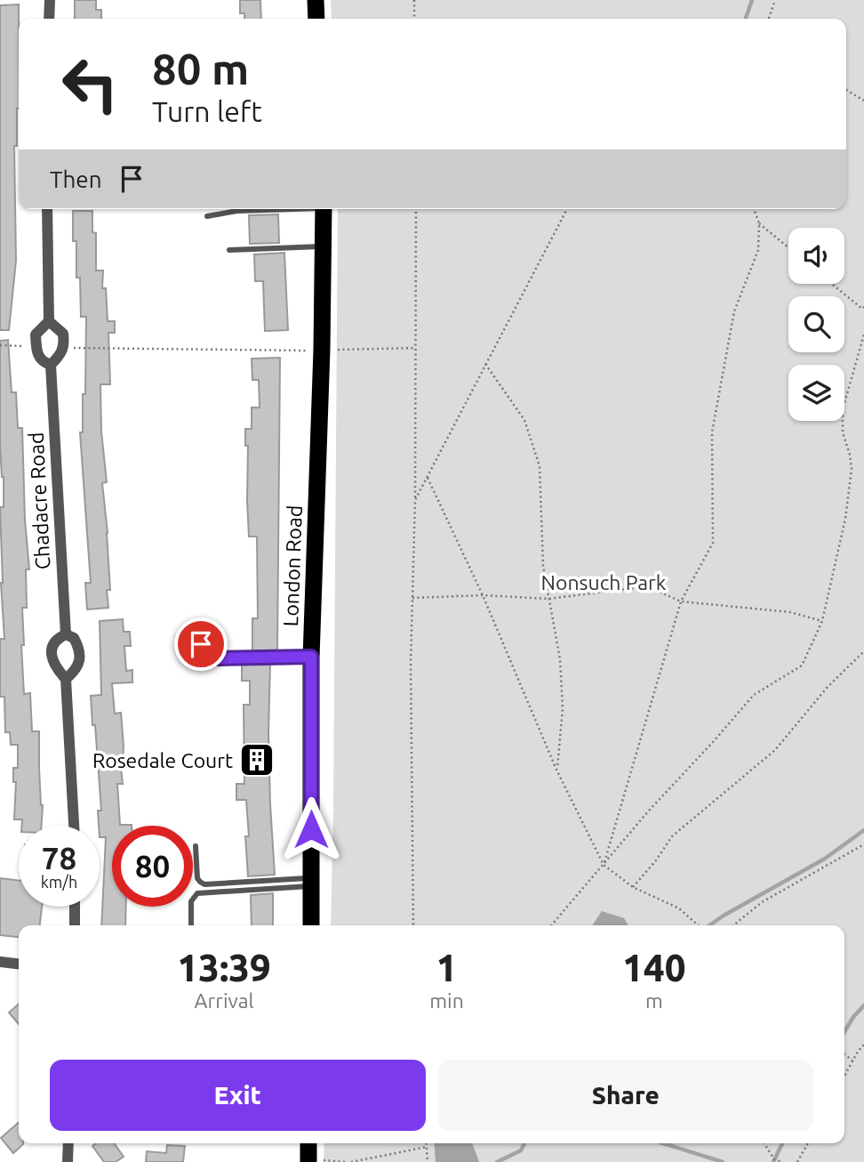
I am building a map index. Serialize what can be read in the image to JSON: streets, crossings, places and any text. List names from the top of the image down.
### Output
{
  "streets": {
    "highway": ["London Road"],
    "street": ["Chadacre Road"]
  },
  "parks": ["Nonsuch Park"],
  "places": {
    "building": ["Rosedale Court"]
  },
  "page": {
    "turn": ["80 m", "Turn left"],
    "then": "Then",
    "speed": "78 km/h",
    "limit": "80",
    "eta": [
      "13:39",
      "Arrival",
      "1",
      "min",
      "140",
      "m"
    ],
    "buttons": ["Exit", "Share"]
  }
}
